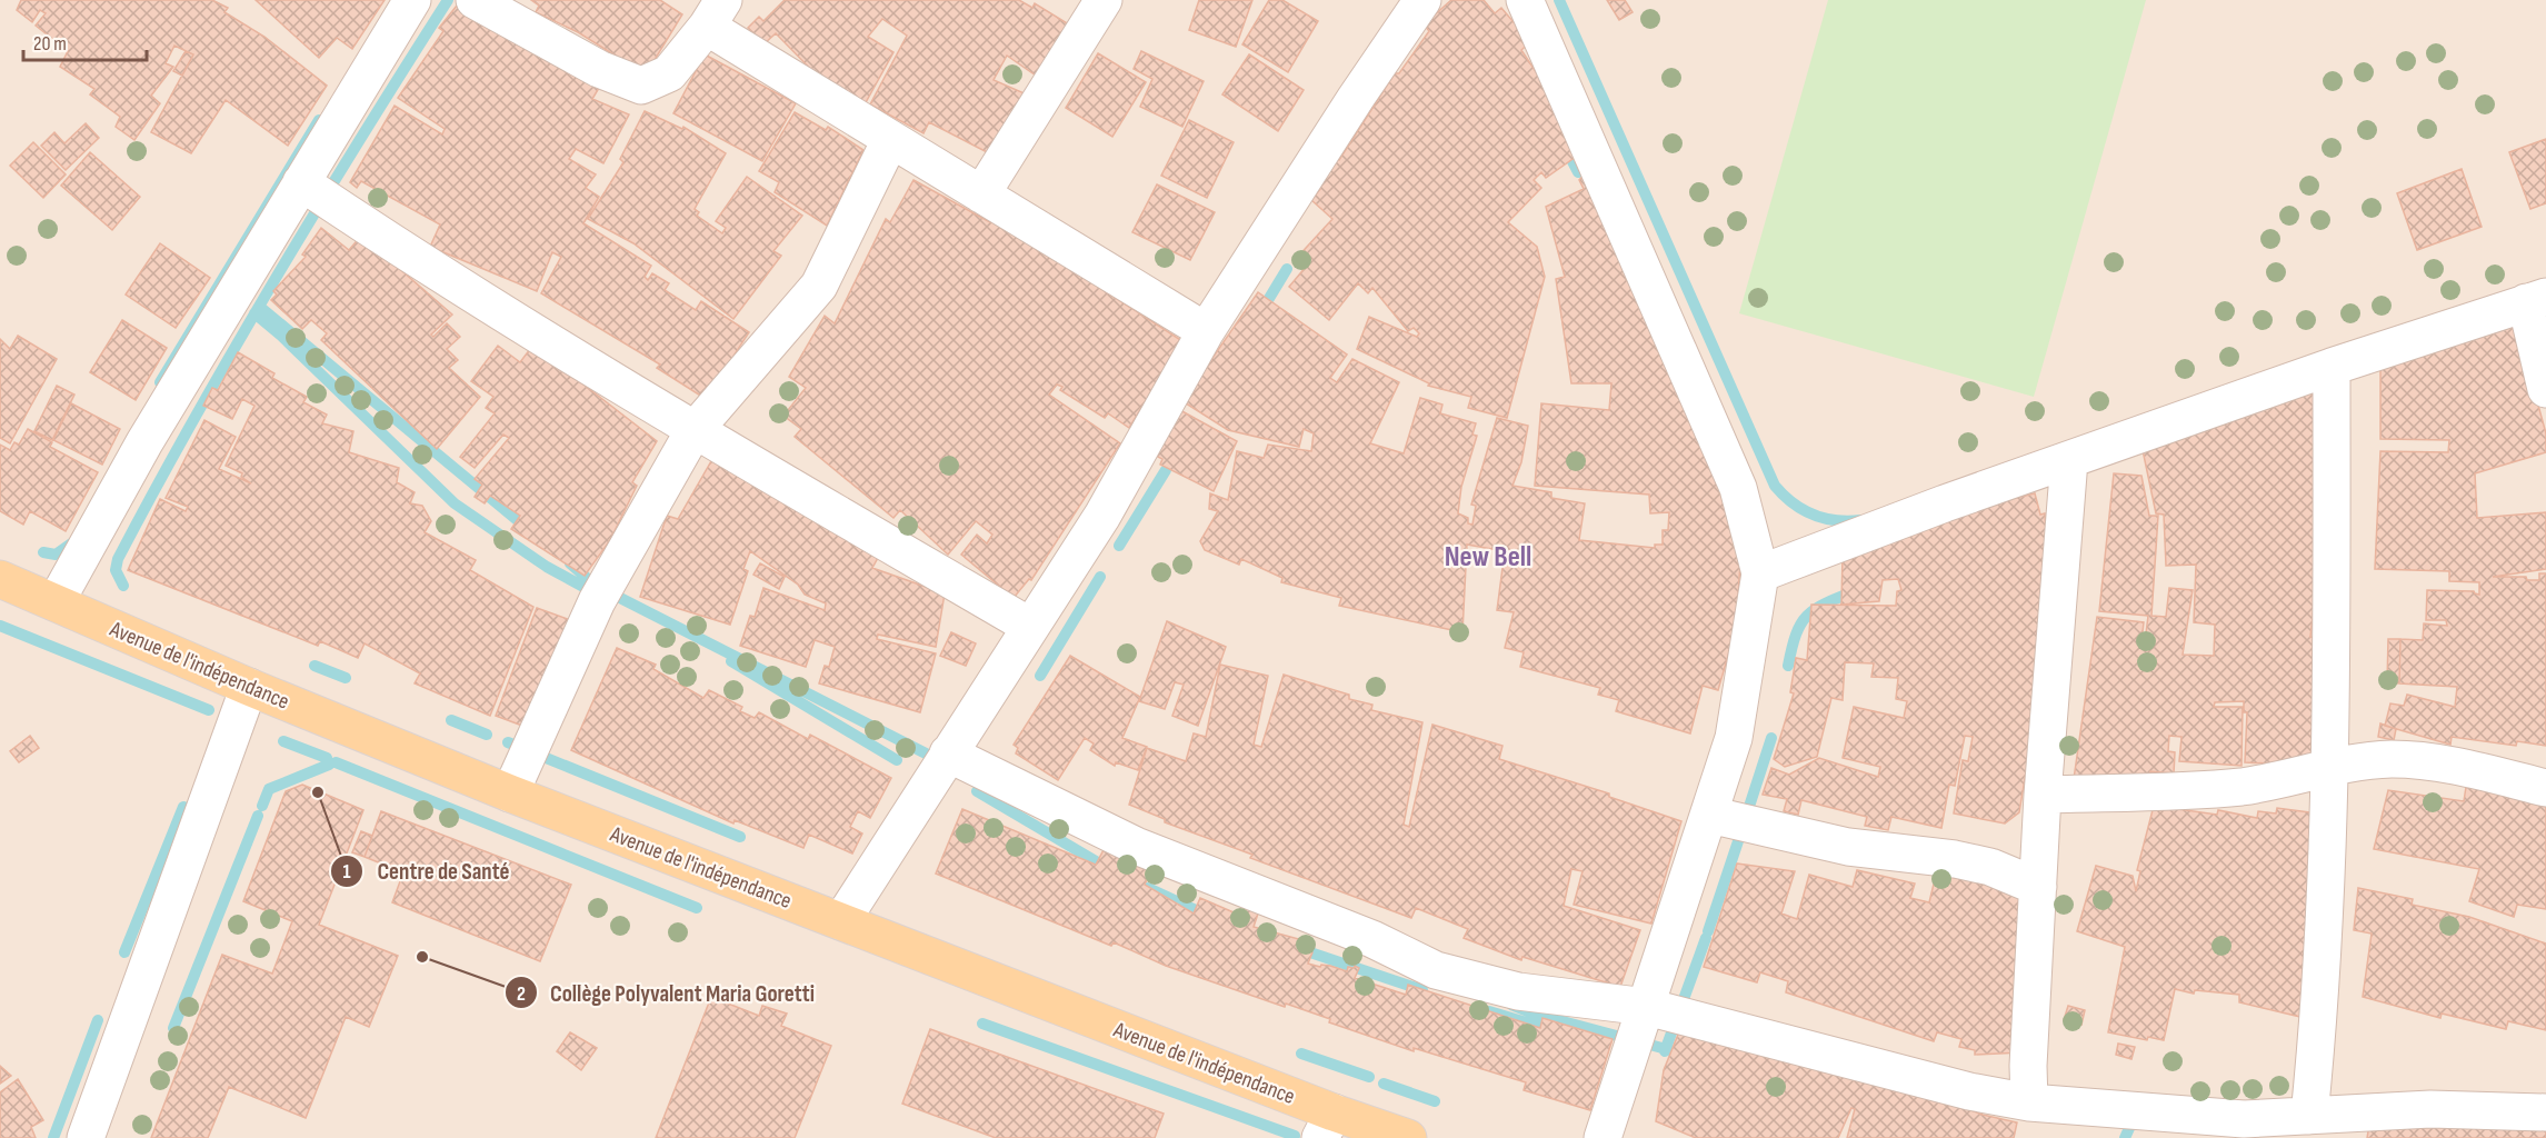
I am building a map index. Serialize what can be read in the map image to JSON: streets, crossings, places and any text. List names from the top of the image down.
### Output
{
  "streets": {
    "main road": ["Avenue de l'indépendance"]
  },
  "districts": ["New Bell"],
  "places": ["Centre de Santé", "Collège Polyvalent Maria Goretti"],
  "scale_bar": "20 m"
}
